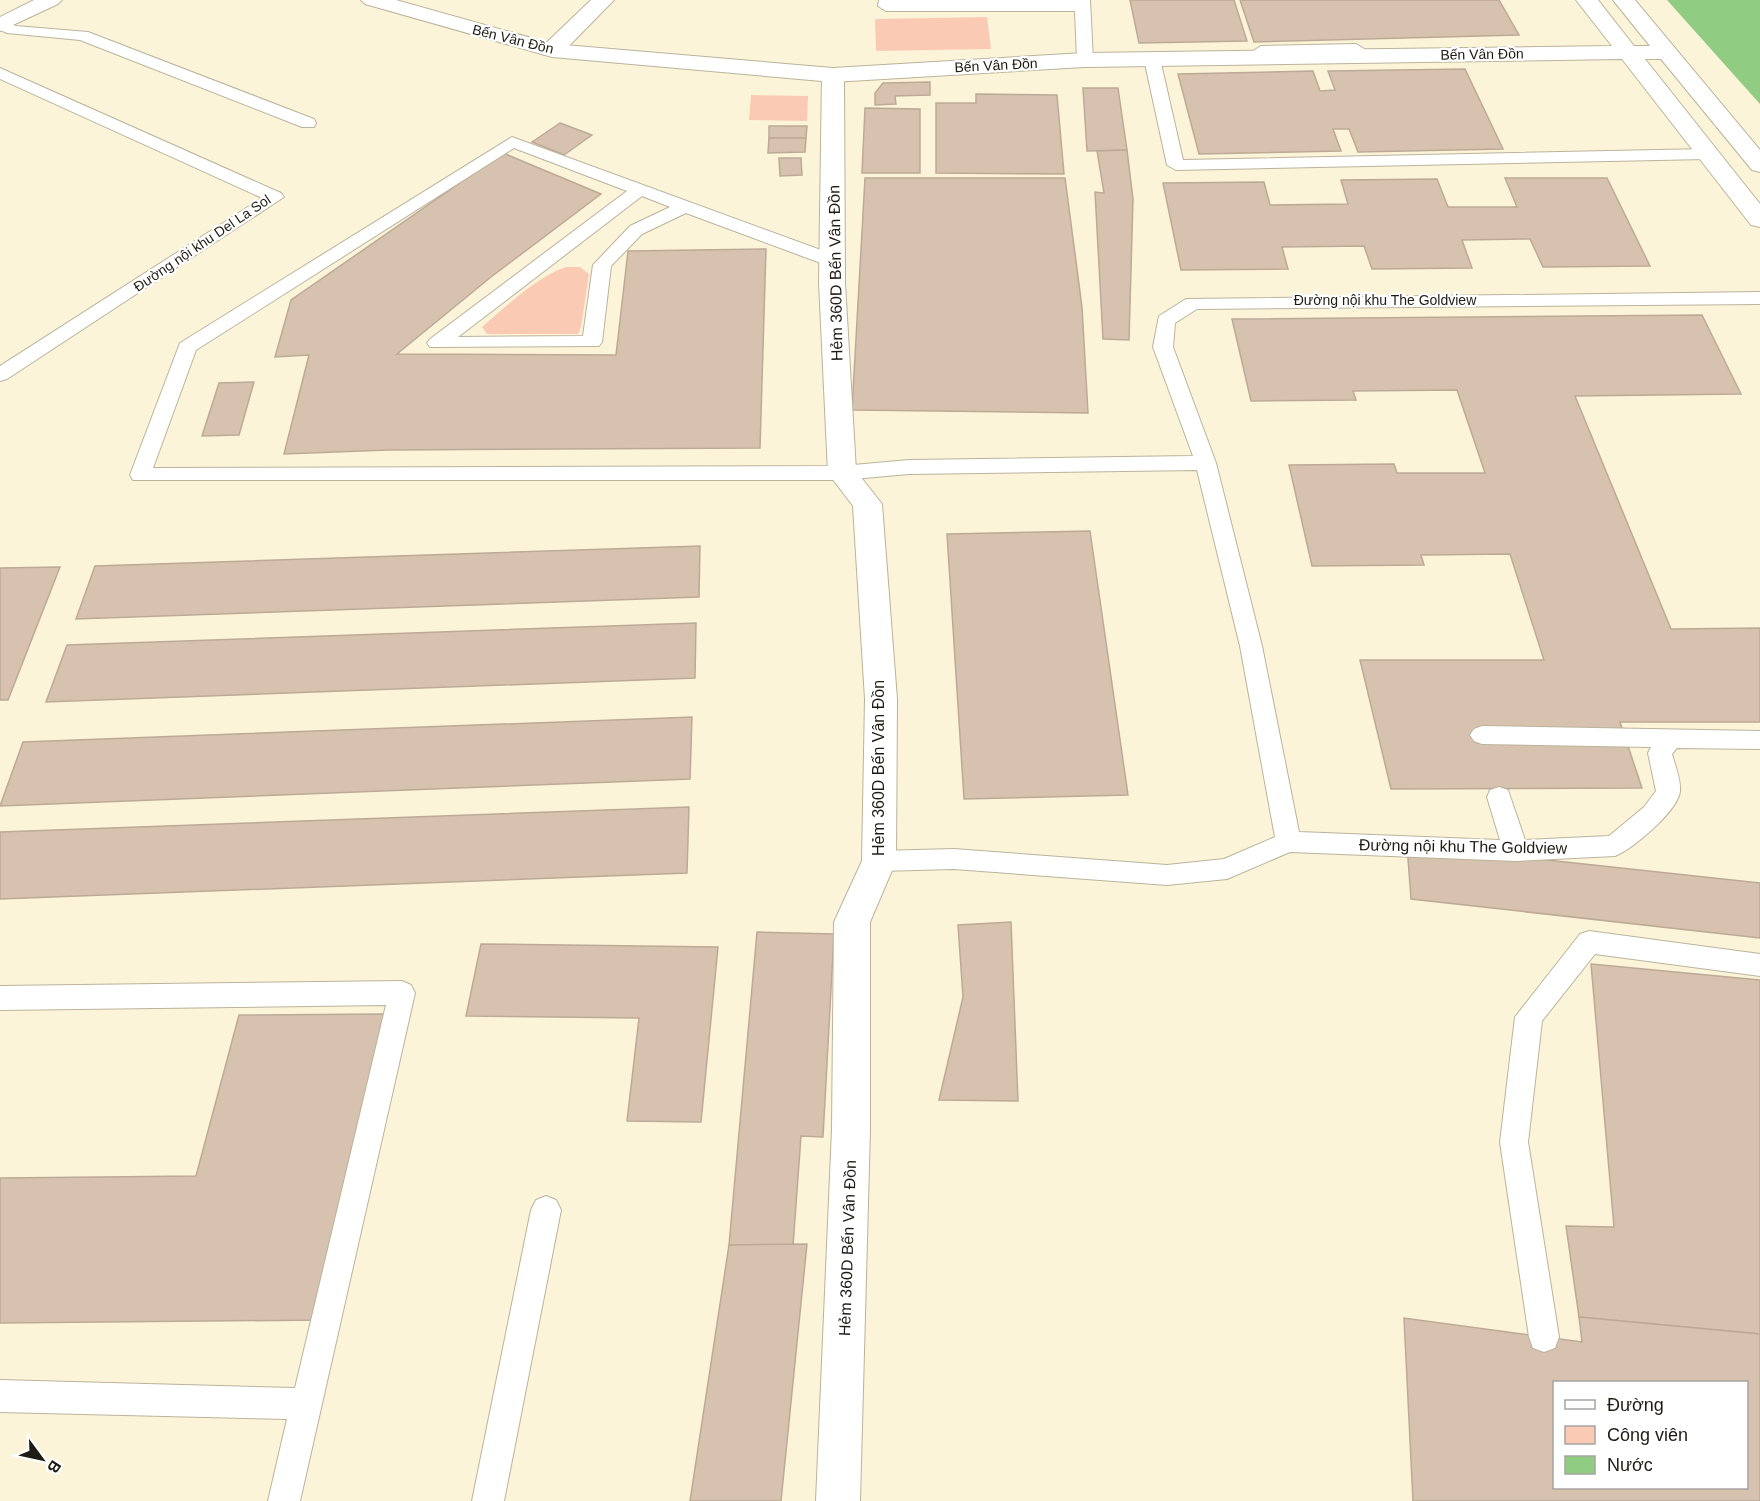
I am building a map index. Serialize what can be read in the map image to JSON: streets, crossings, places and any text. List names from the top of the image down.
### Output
{
  "streets": {
    "main road": ["Bến Vân Đồn", "Hẻm 360D Bến Vân Đồn"],
    "lane": ["Đường nội khu Del La Sol", "Đường nội khu The Goldview"]
  },
  "crossings": [
    ["Bến Vân Đồn", "Hẻm 360D Bến Vân Đồn"],
    ["Hẻm 360D Bến Vân Đồn", "Đường nội khu The Goldview"]
  ],
  "legend": ["Đường", "Công viên", "Nước"],
  "north": "bottom right"
}
